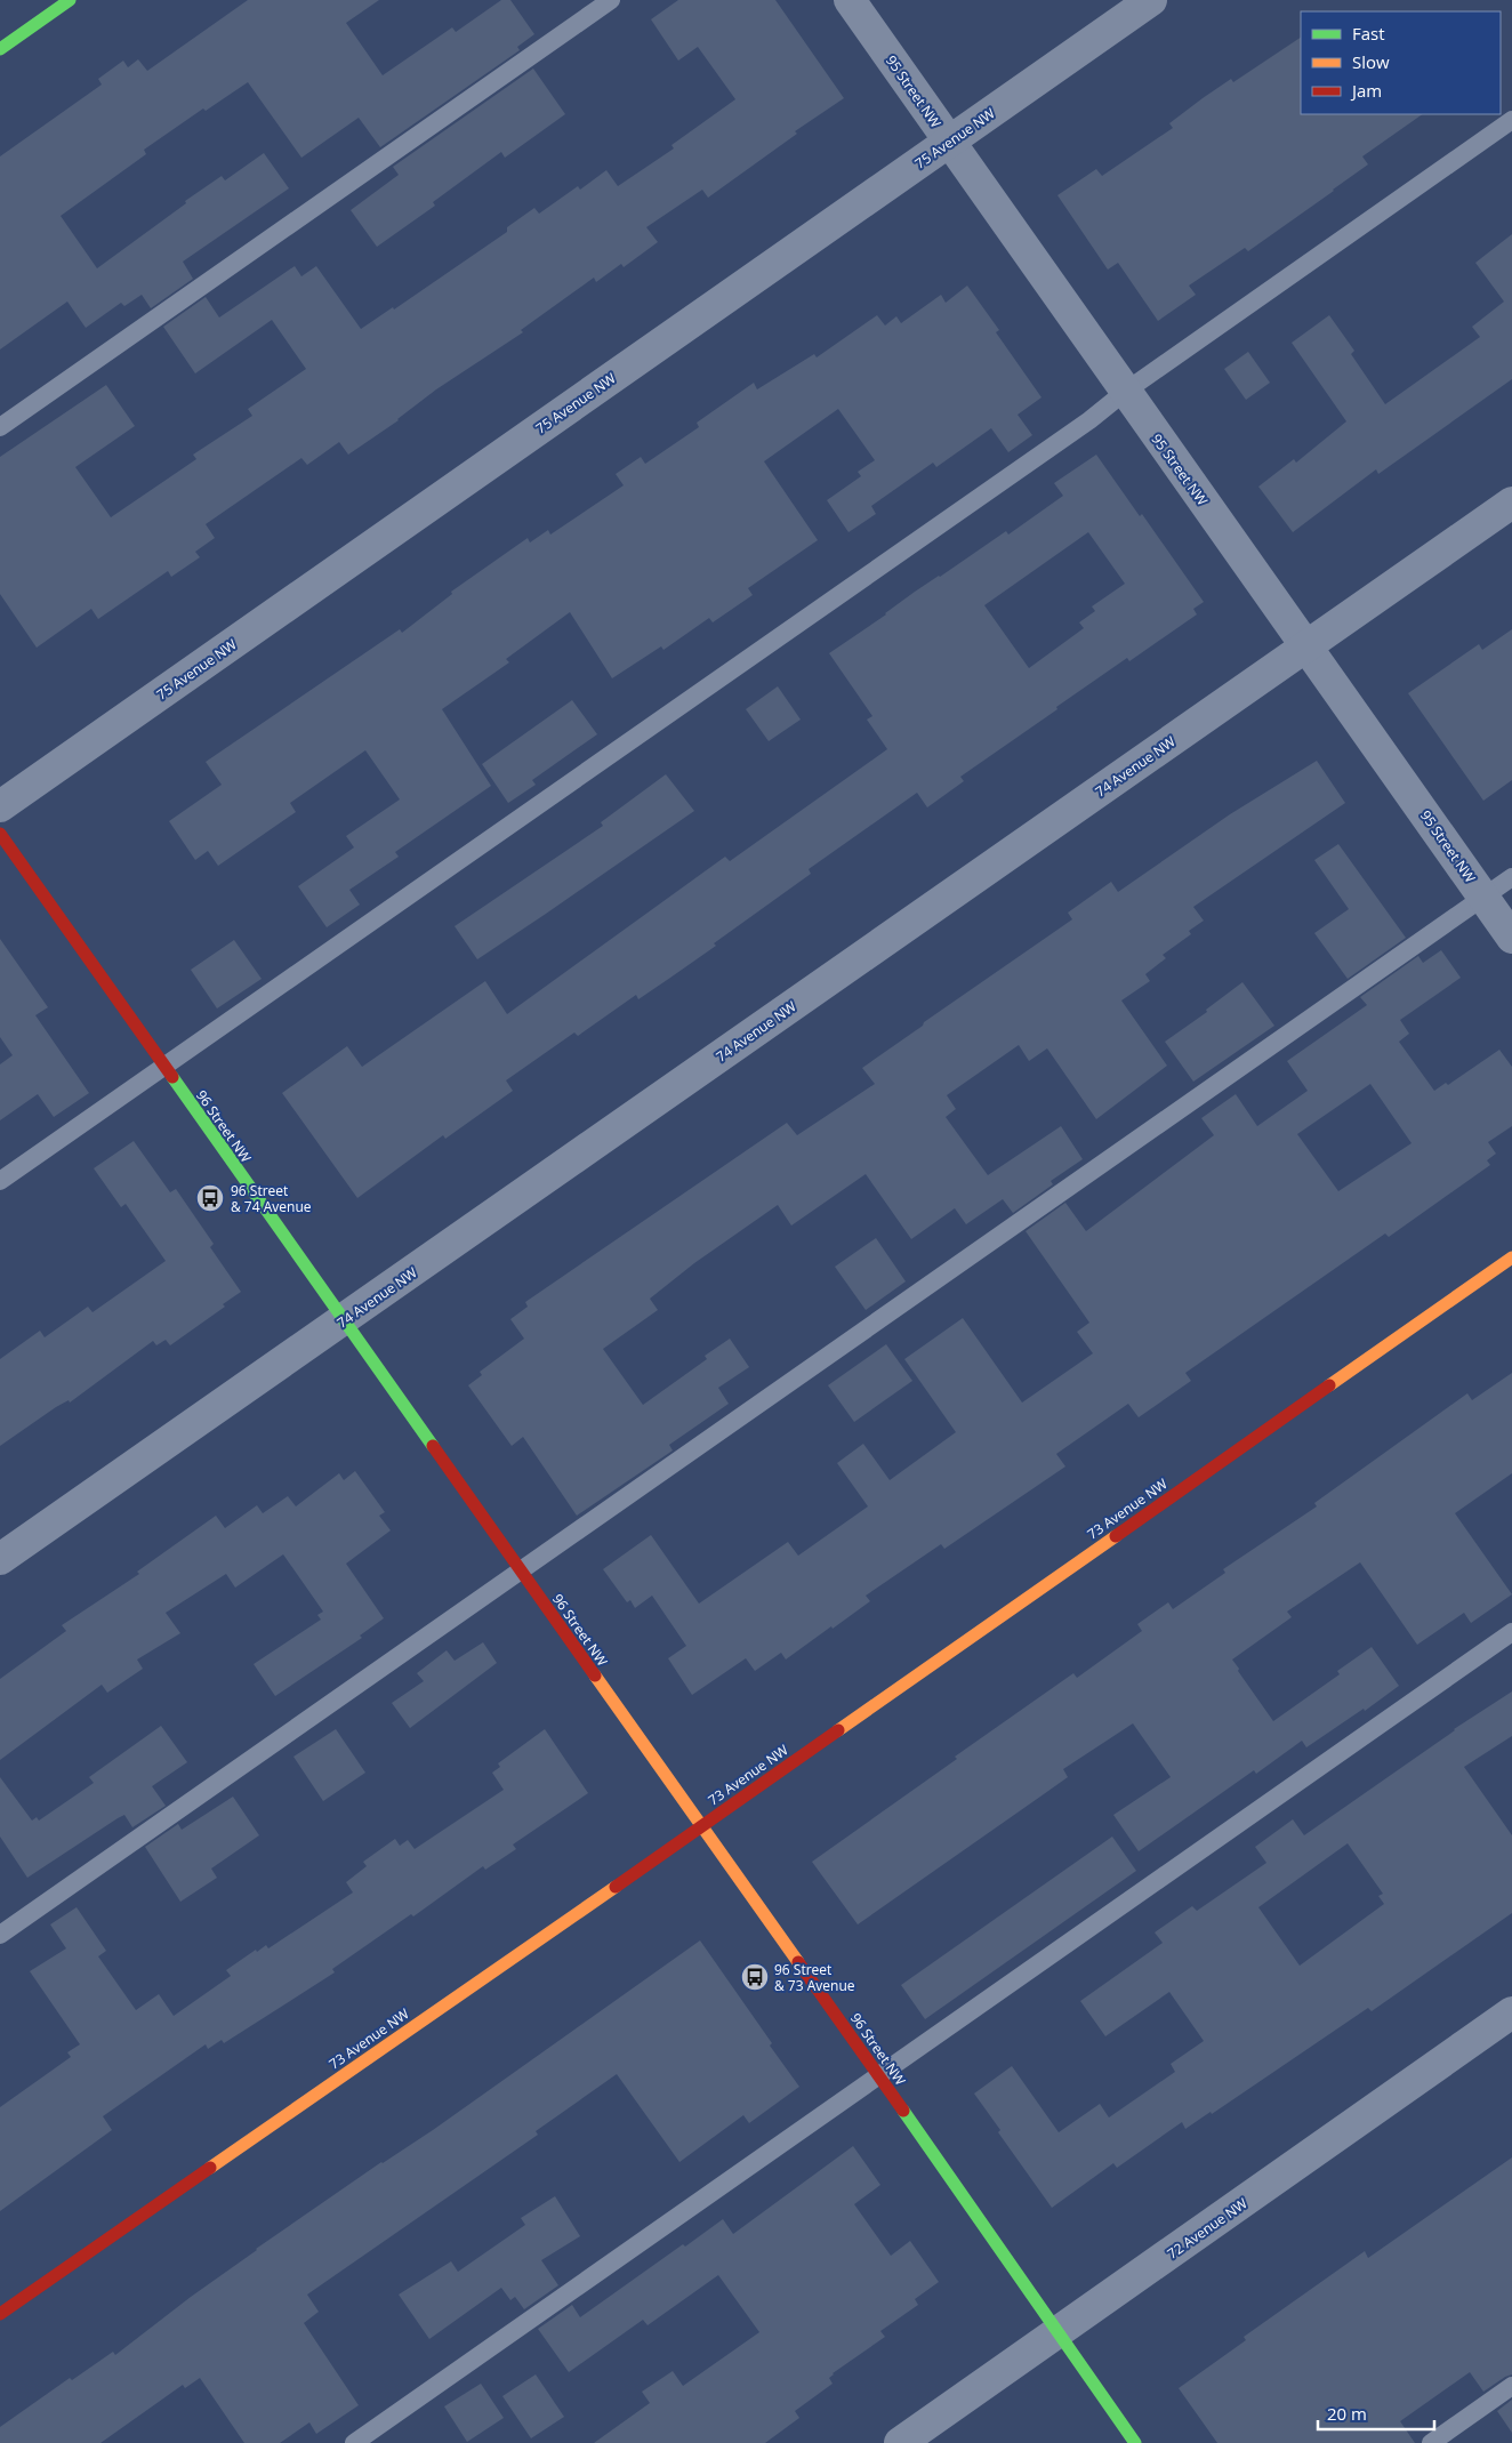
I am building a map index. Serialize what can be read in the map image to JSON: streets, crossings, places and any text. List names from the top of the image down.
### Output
{
  "streets": {
    "street": [
      "95 Street NW",
      "75 Avenue NW",
      "74 Avenue NW",
      "96 Street NW",
      "73 Avenue NW",
      "72 Avenue NW"
    ]
  },
  "crossings": [
    ["95 Street NW", "75 Avenue NW"],
    ["95 Street NW", "74 Avenue NW"],
    ["74 Avenue NW", "96 Street NW"],
    ["96 Street NW", "73 Avenue NW"],
    ["96 Street NW", "72 Avenue NW"]
  ],
  "places": {
    "bus stop": ["96 Street & 74 Avenue", "96 Street & 73 Avenue"]
  },
  "legend": ["Fast", "Slow", "Jam"],
  "scale_bar": "20 m"
}
